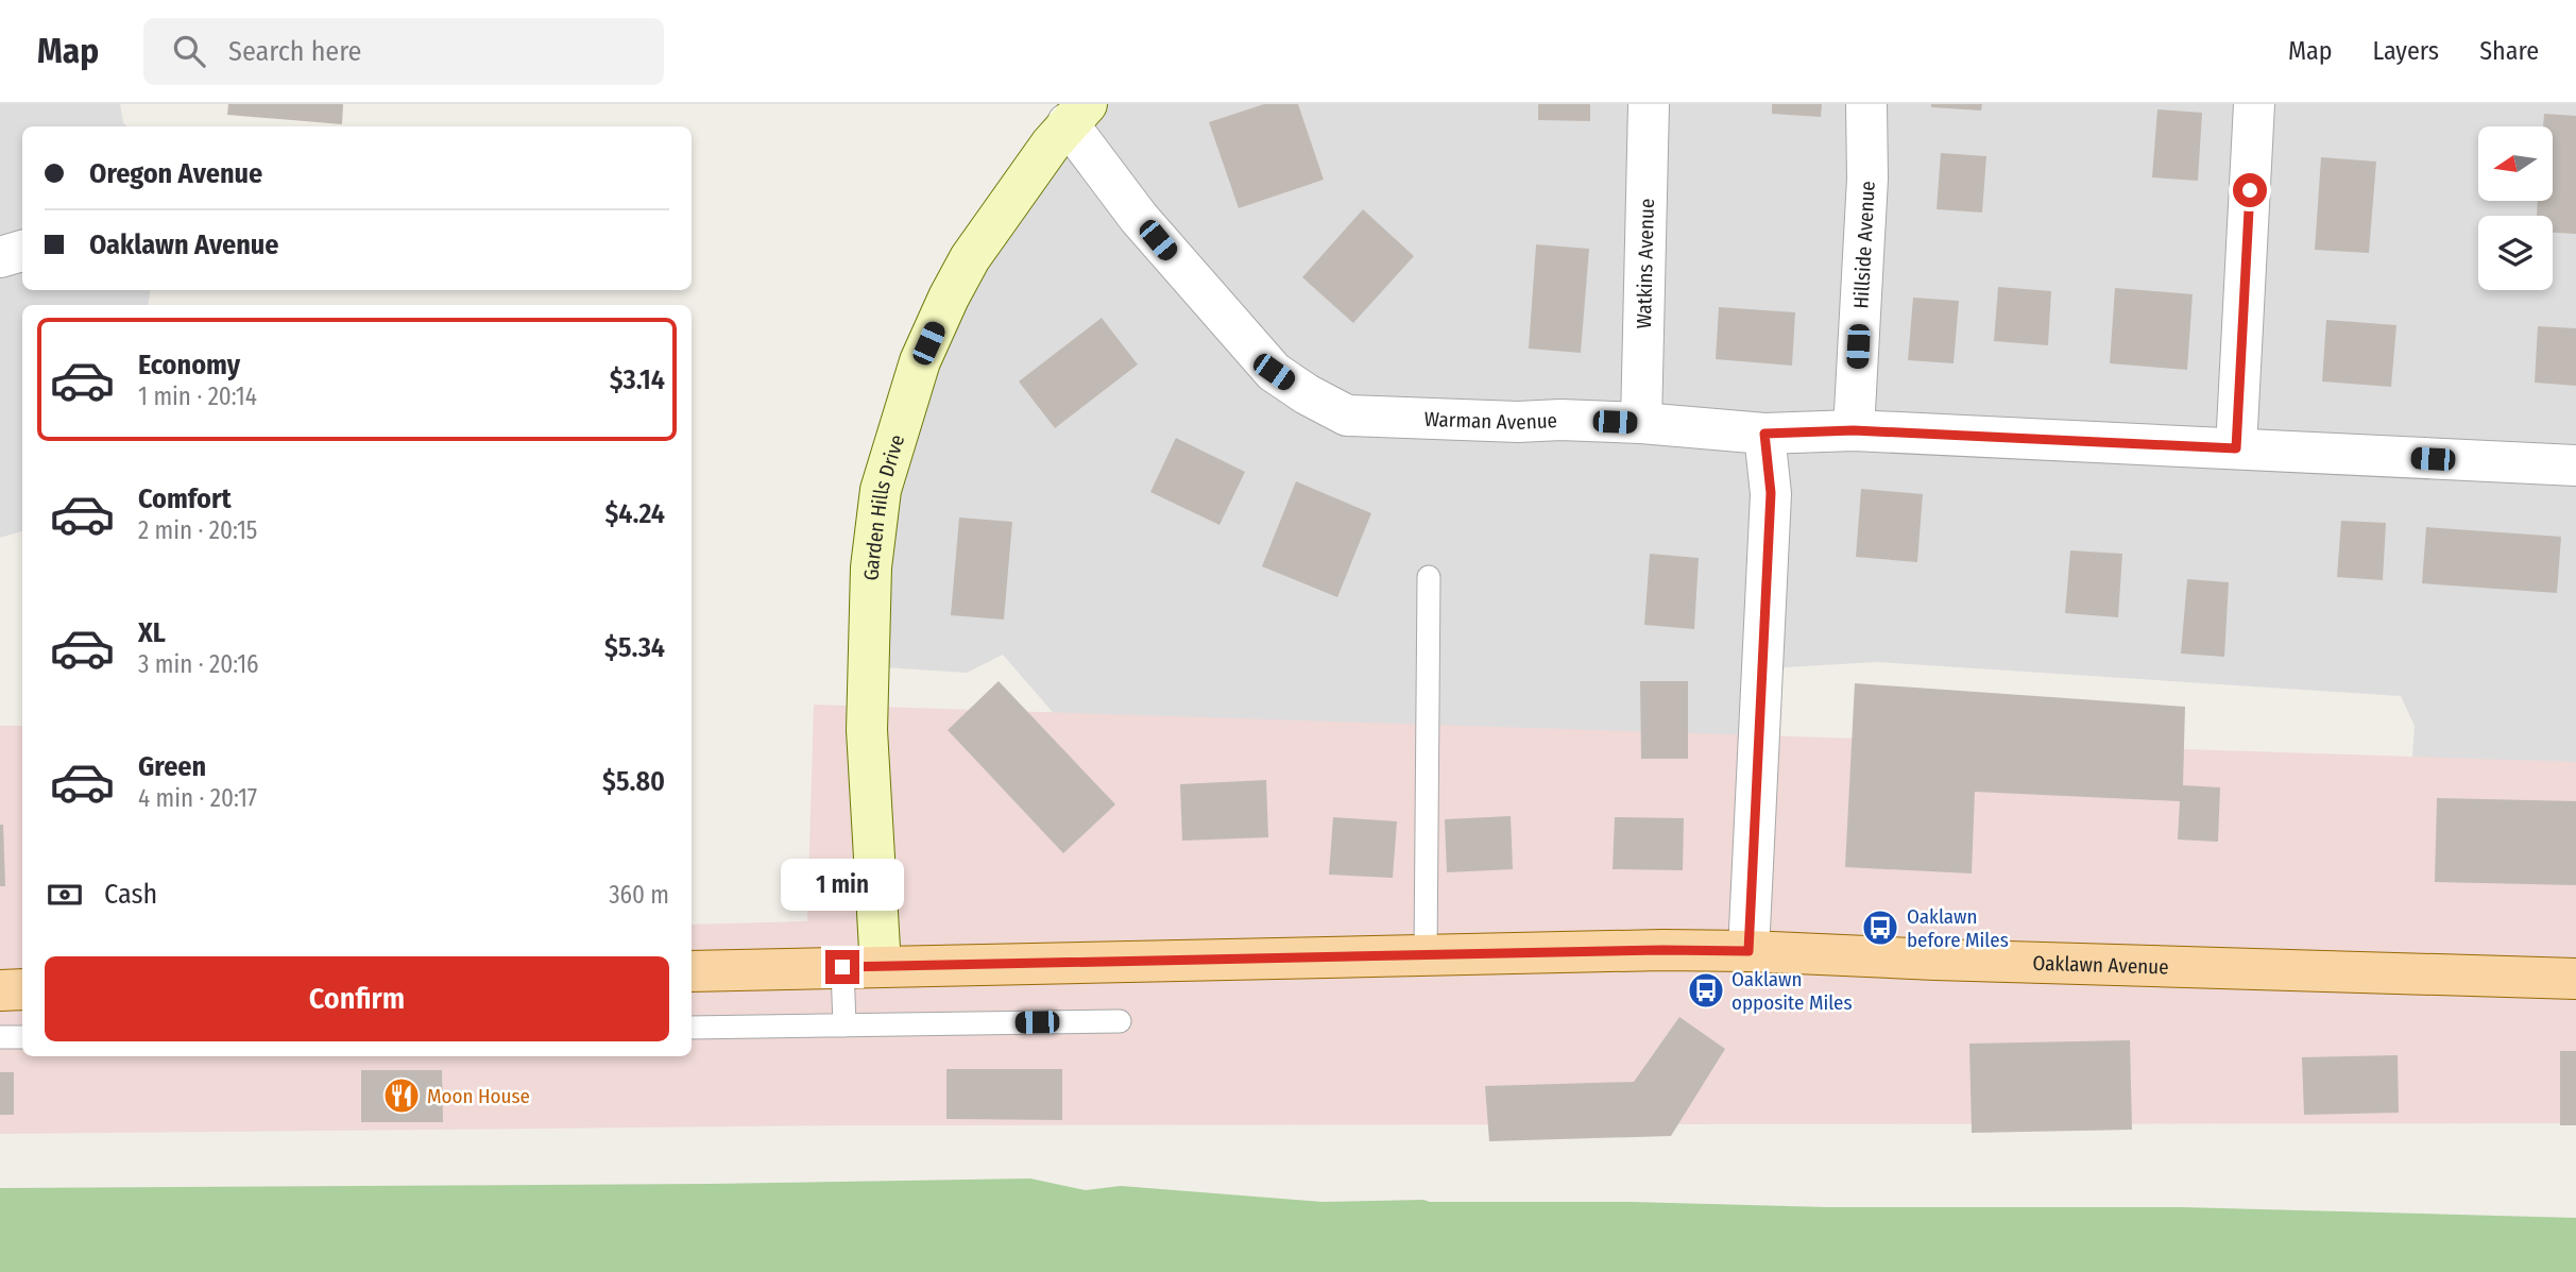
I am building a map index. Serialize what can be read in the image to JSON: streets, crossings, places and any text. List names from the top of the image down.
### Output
{
  "streets": {
    "main road": ["Oaklawn Avenue"],
    "street": [
      "Hillside Avenue",
      "Watkins Avenue",
      "Warman Avenue",
      "Garden Hills Drive"
    ]
  },
  "crossings": [
    ["Hillside Avenue", "Warman Avenue"],
    ["Watkins Avenue", "Warman Avenue"],
    ["Warman Avenue", "Garden Hills Drive"],
    ["Garden Hills Drive", "Oaklawn Avenue"]
  ],
  "places": {
    "bus stop": ["Oaklawn before Miles", "Oaklawn opposite Miles"],
    "restaurant": ["Moon House"]
  },
  "north": "left",
  "page": {
    "header": "Map",
    "search": "Search here",
    "nav": ["Map", "Layers", "Share"],
    "banner": ["Oregon Avenue", "Oaklawn Avenue"],
    "list": [
      {
        "name": "Economy",
        "note": "1 min · 20:14",
        "value": "$3.14"
      },
      {
        "name": "Comfort",
        "note": "2 min · 20:15",
        "value": "$4.24"
      },
      {
        "name": "XL",
        "note": "3 min · 20:16",
        "value": "$5.34"
      },
      {
        "name": "Green",
        "note": "4 min · 20:17",
        "value": "$5.80"
      }
    ],
    "pay": ["Cash", "360 m"],
    "bubble": "1 min",
    "buttons": "Confirm"
  }
}
